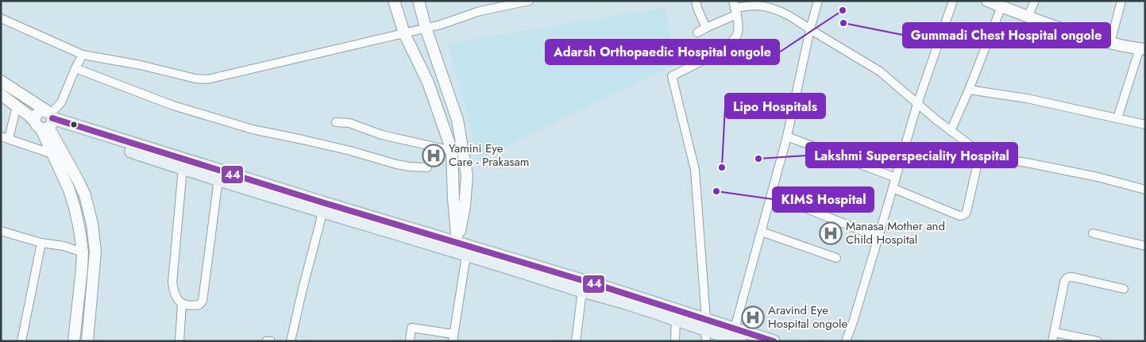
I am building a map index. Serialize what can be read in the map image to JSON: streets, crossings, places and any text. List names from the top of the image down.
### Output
{
  "places": {
    "other": [
      "Adarsh Orthopaedic Hospital ongole",
      "Gummadi Chest Hospital ongole",
      "Lakshmi Superspeciality Hospital",
      "Lipo Hospitals",
      "KIMS Hospital"
    ],
    "hospital": ["Yamini Eye Care - Prakasam", "Manasa Mother and Child Hospital", "Aravind Eye Hospital ongole"]
  },
  "lines": ["transit line 44"]
}
